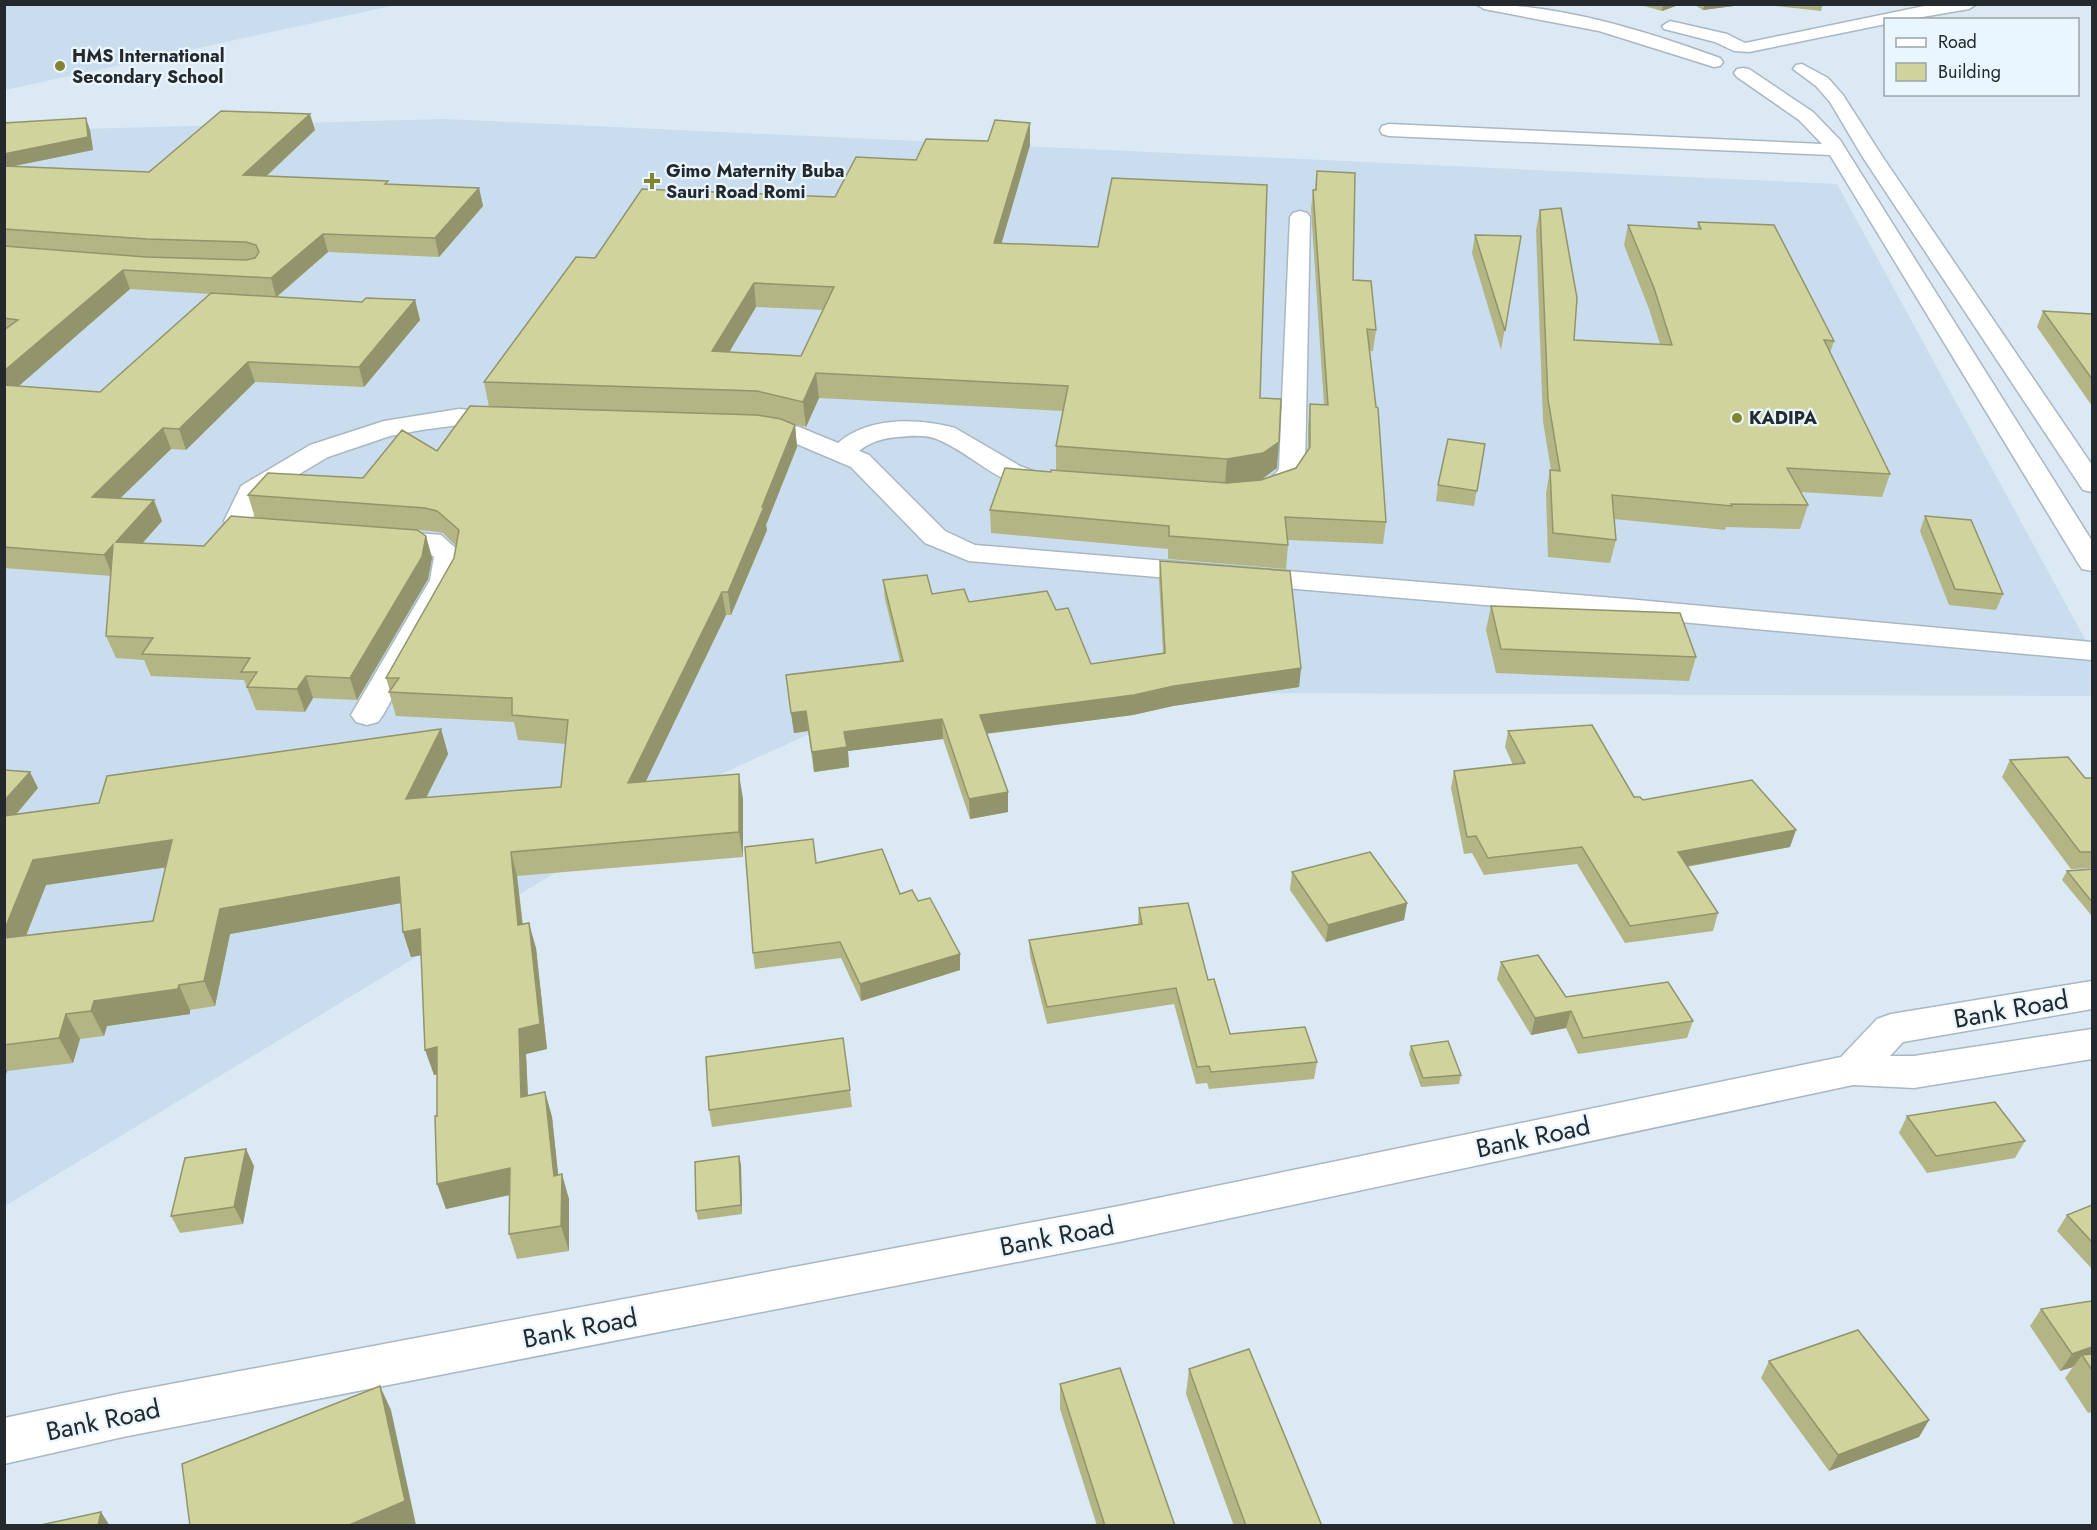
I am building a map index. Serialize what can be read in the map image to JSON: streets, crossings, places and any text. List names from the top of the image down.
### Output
{
  "streets": {
    "street": ["Bank Road"]
  },
  "places": {
    "other": ["HMS International Secondary School", "KADIPA"],
    "health": ["Gimo Maternity Buba Sauri Road Romi"]
  },
  "legend": ["Road", "Building"]
}
